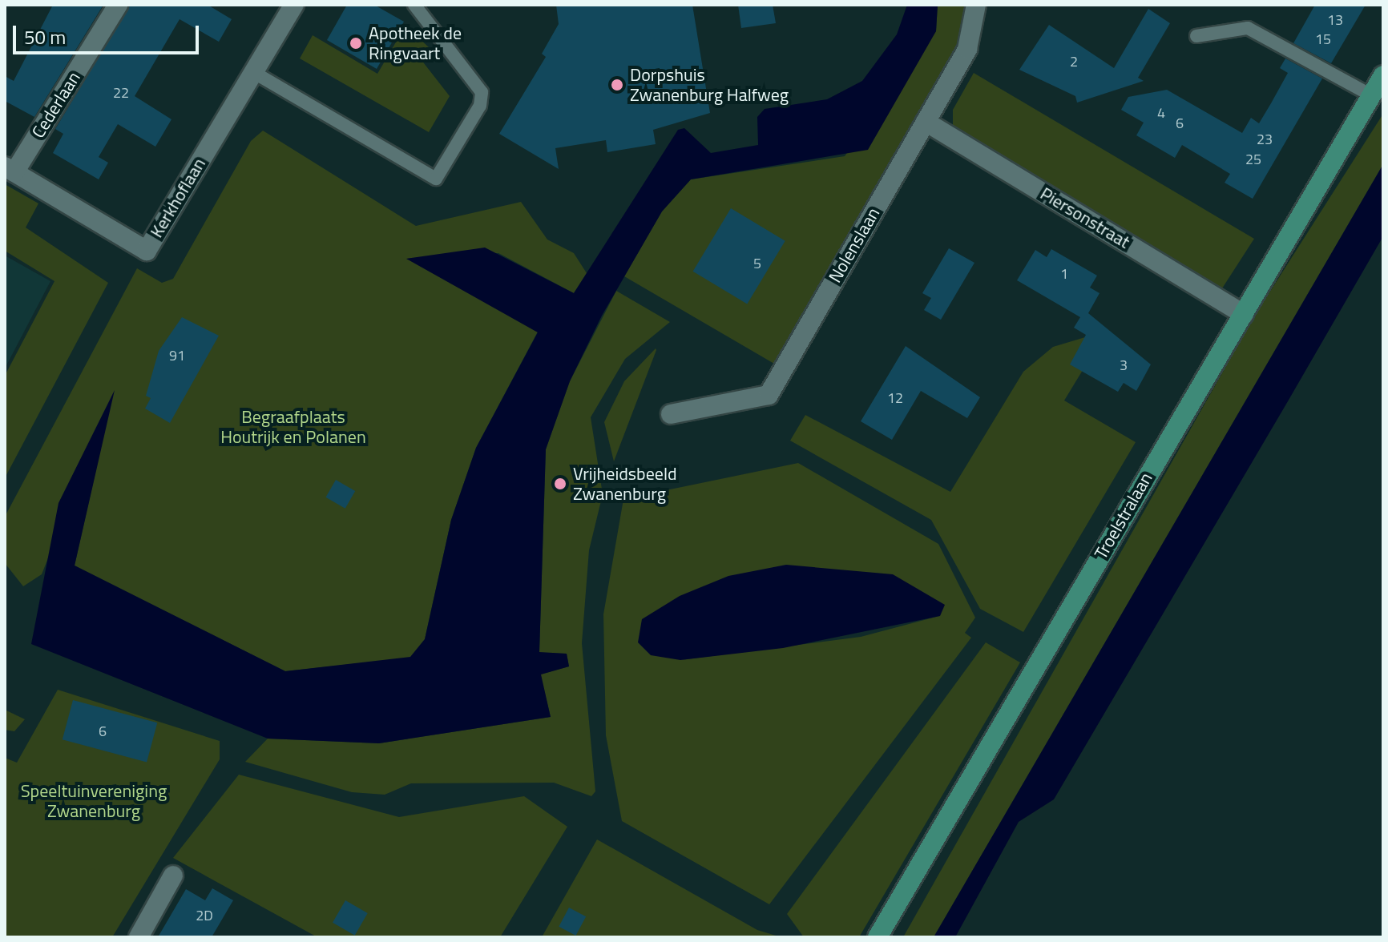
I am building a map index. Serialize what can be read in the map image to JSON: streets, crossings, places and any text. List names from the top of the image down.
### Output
{
  "streets": {
    "street": [
      "Cederlaan",
      "Kerkhoflaan",
      "Piersonstraat",
      "Nolenslaan",
      "Troelstralaan"
    ]
  },
  "crossings": [
    ["Cederlaan", "Kerkhoflaan"],
    ["Piersonstraat", "Nolenslaan"],
    ["Piersonstraat", "Troelstralaan"]
  ],
  "parks": ["Begraafplaats Houtrijk en Polanen", "Speeltuinvereniging Zwanenburg"],
  "places": ["Apotheek de Ringvaart", "Dorpshuis Zwanenburg Halfweg", "Vrijheidsbeeld Zwanenburg"],
  "house_numbers": [
    "13",
    "15",
    "2",
    "22",
    "4",
    "6",
    "23",
    "25",
    "5",
    "1",
    "91",
    "3",
    "12",
    "6",
    "2D"
  ],
  "scale_bar": "50 m"
}
